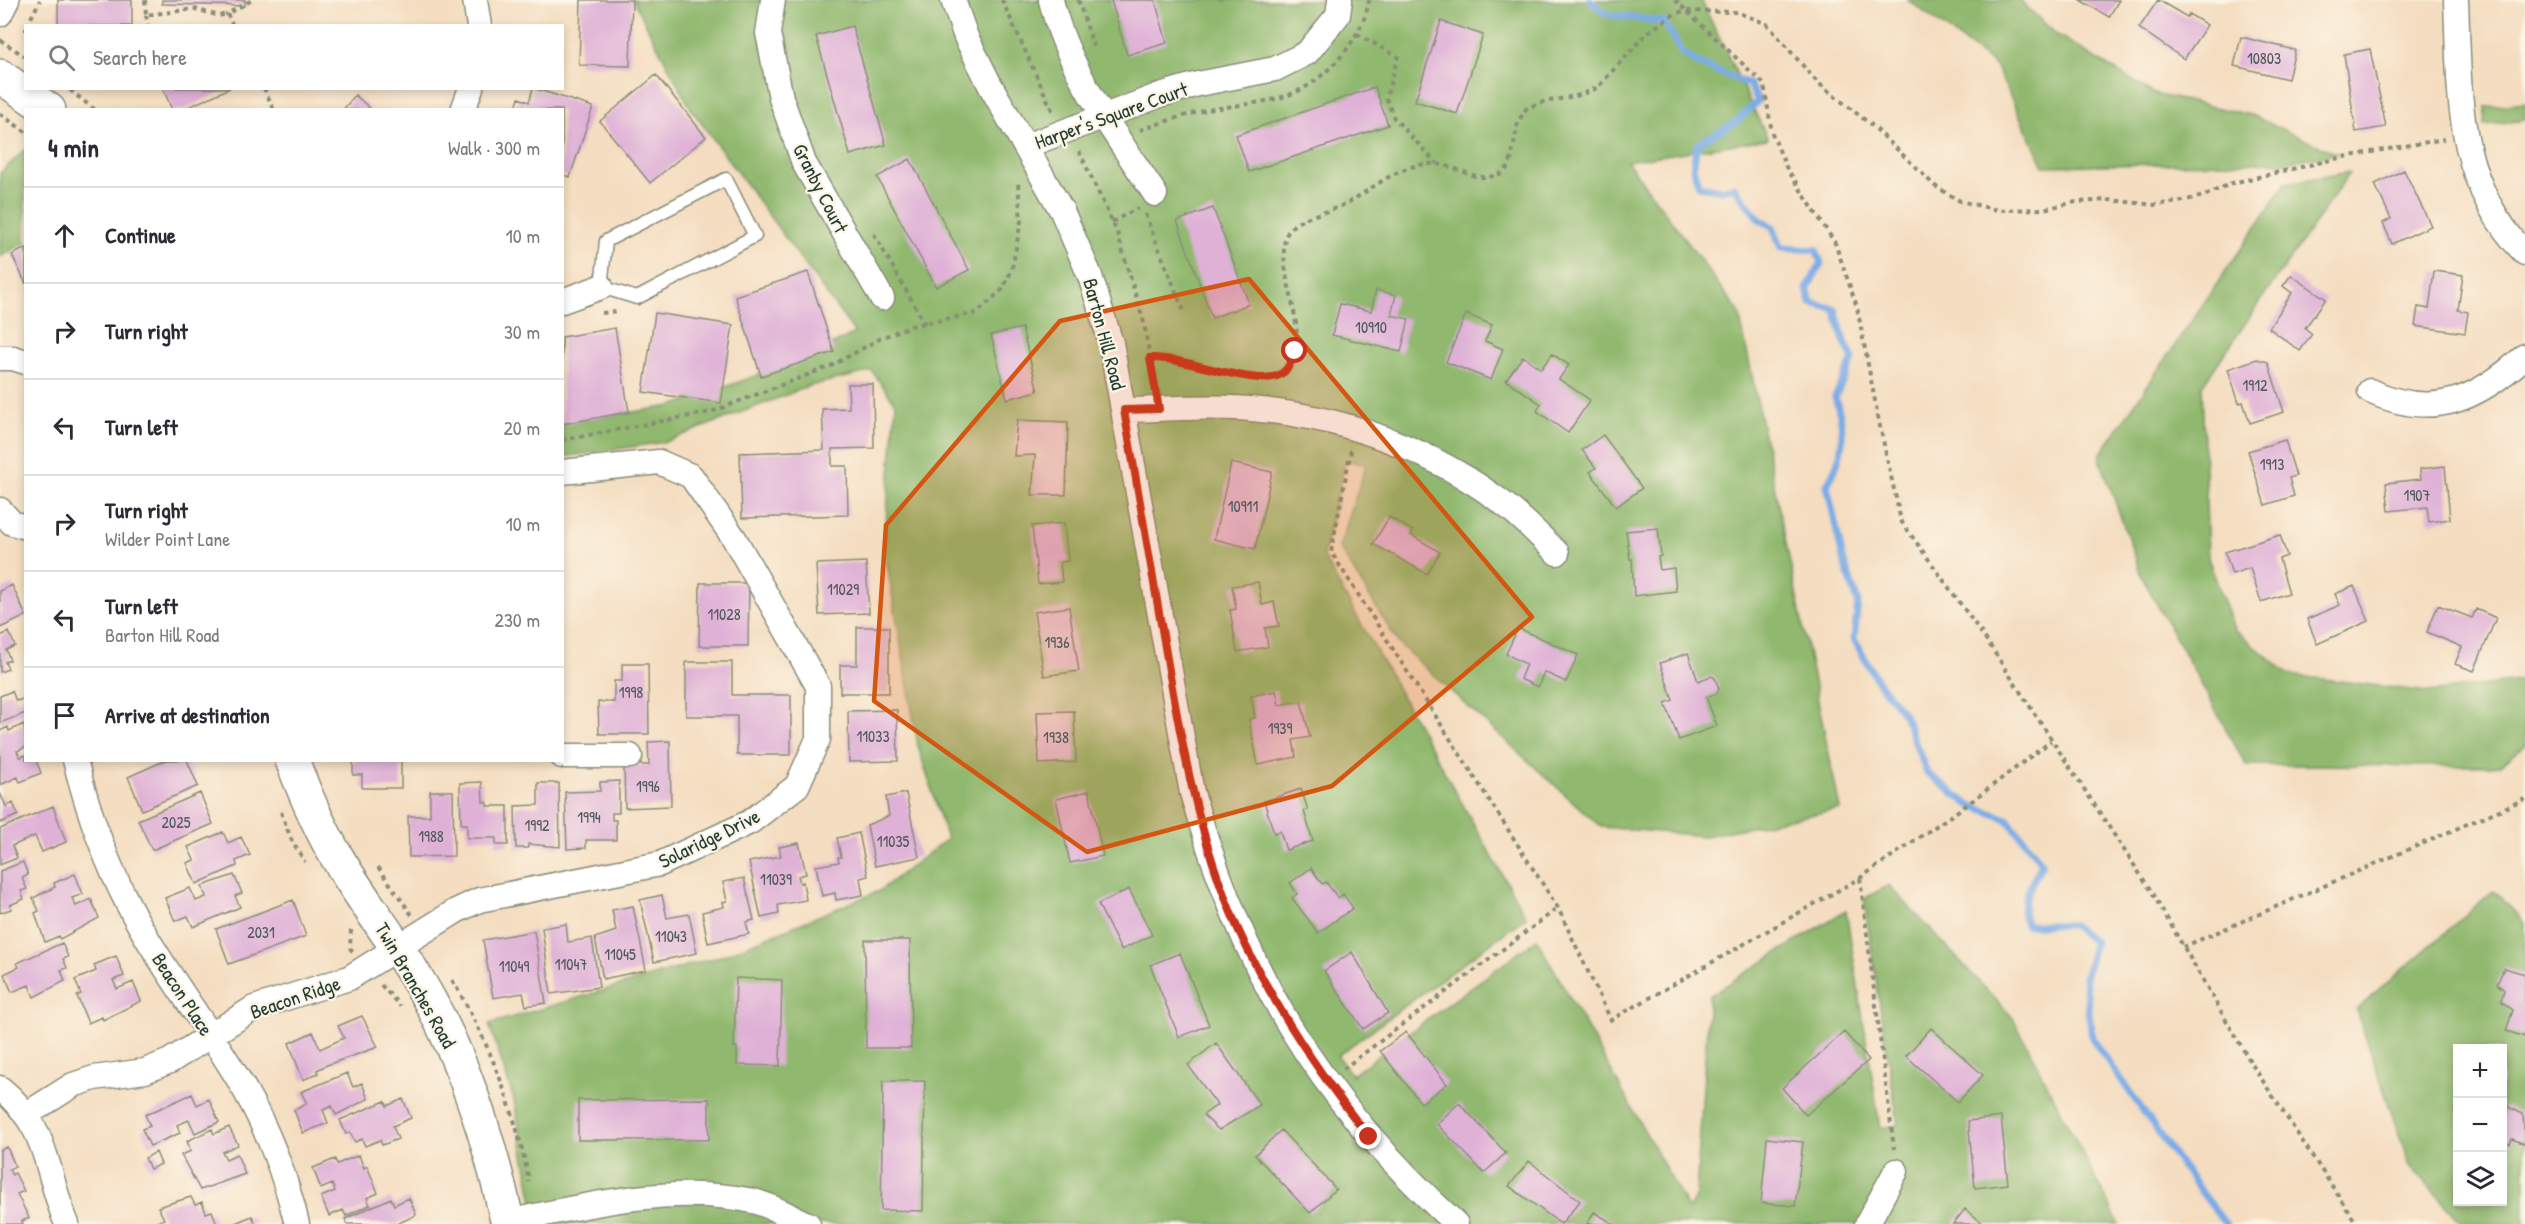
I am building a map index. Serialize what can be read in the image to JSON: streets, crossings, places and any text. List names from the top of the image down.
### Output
{
  "streets": {
    "main road": ["Twin Branches Road"],
    "street": [
      "Harper's Square Court",
      "Granby Court",
      "Barton Hill Road",
      "Solaridge Drive",
      "Beacon Place",
      "Beacon Ridge"
    ]
  },
  "crossings": [
    ["Harper's Square Court", "Barton Hill Road"],
    ["Solaridge Drive", "Twin Branches Road"],
    ["Solaridge Drive", "Beacon Ridge"],
    ["Twin Branches Road", "Beacon Ridge"],
    ["Beacon Place", "Beacon Ridge"]
  ],
  "house_numbers": [
    "10803",
    "10910",
    "1912",
    "1913",
    "1907",
    "10911",
    "11029",
    "11028",
    "1936",
    "1998",
    "1939",
    "11033",
    "1938",
    "1996",
    "1994",
    "2025",
    "1992",
    "1988",
    "11035",
    "11039",
    "2031",
    "11043",
    "11045",
    "11047",
    "11049"
  ],
  "page": {
    "search": "Search here",
    "heading": ["4 min", "Walk · 300 m"],
    "list": [
      ["Continue", "10 m"],
      ["Turn right", "30 m"],
      ["Turn left", "20 m"],
      ["Turn right", "Wilder Point Lane", "10 m"],
      ["Turn left", "Barton Hill Road", "230 m"],
      "Arrive at destination"
    ],
    "map_buttons": ["+", "−"]
  }
}
